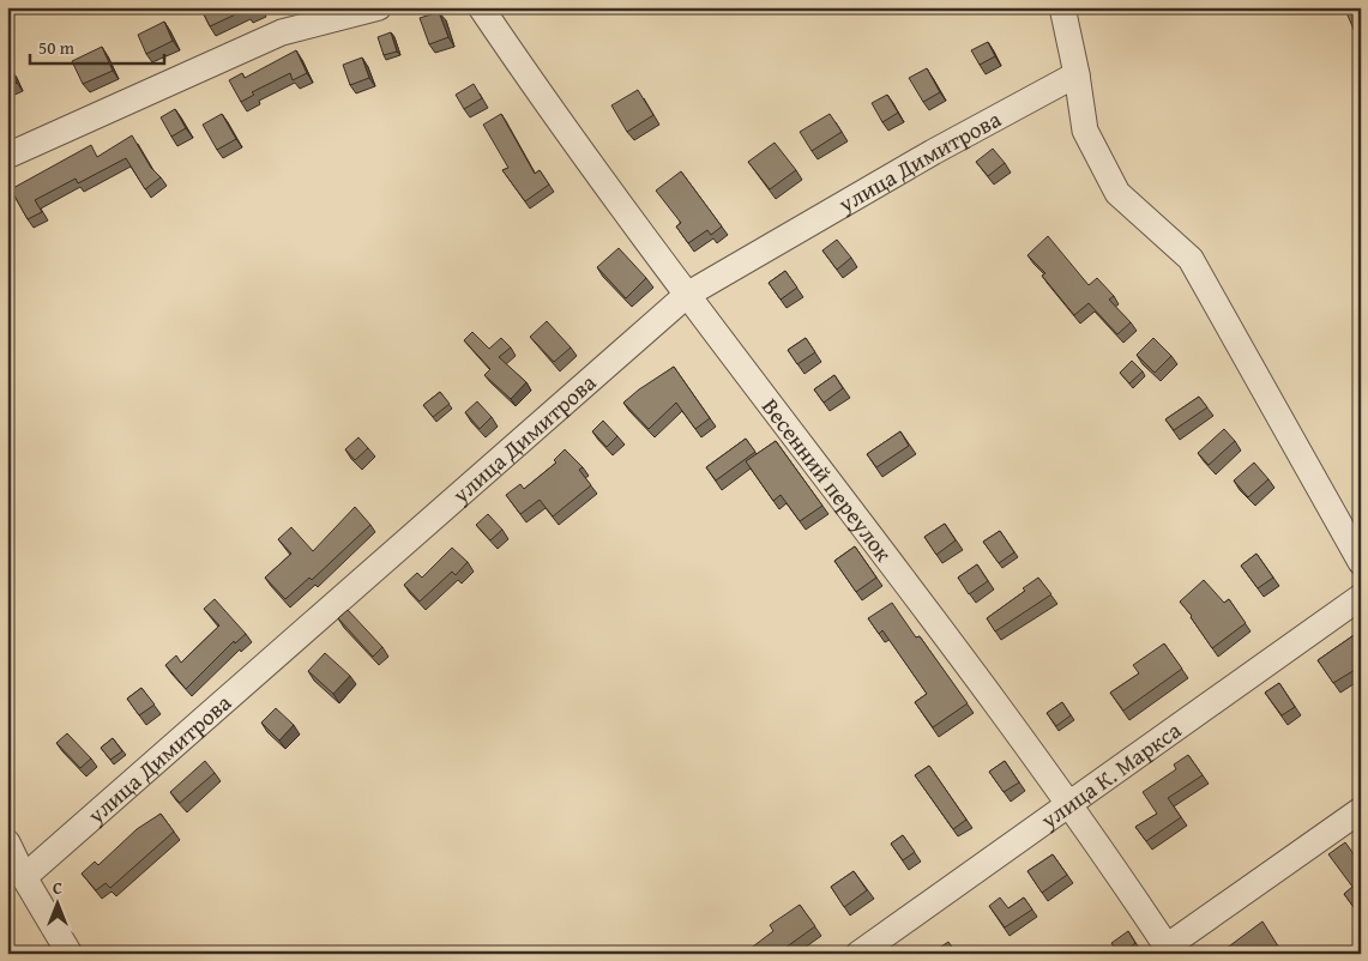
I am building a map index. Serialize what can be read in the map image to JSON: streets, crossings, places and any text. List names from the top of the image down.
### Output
{
  "streets": {
    "street": ["улица Димитрова", "Весенний переулок", "улица К. Маркса"]
  },
  "crossings": [
    ["улица Димитрова", "Весенний переулок"],
    ["Весенний переулок", "улица К. Маркса"]
  ],
  "scale_bar": "50 m",
  "north": "top"
}
